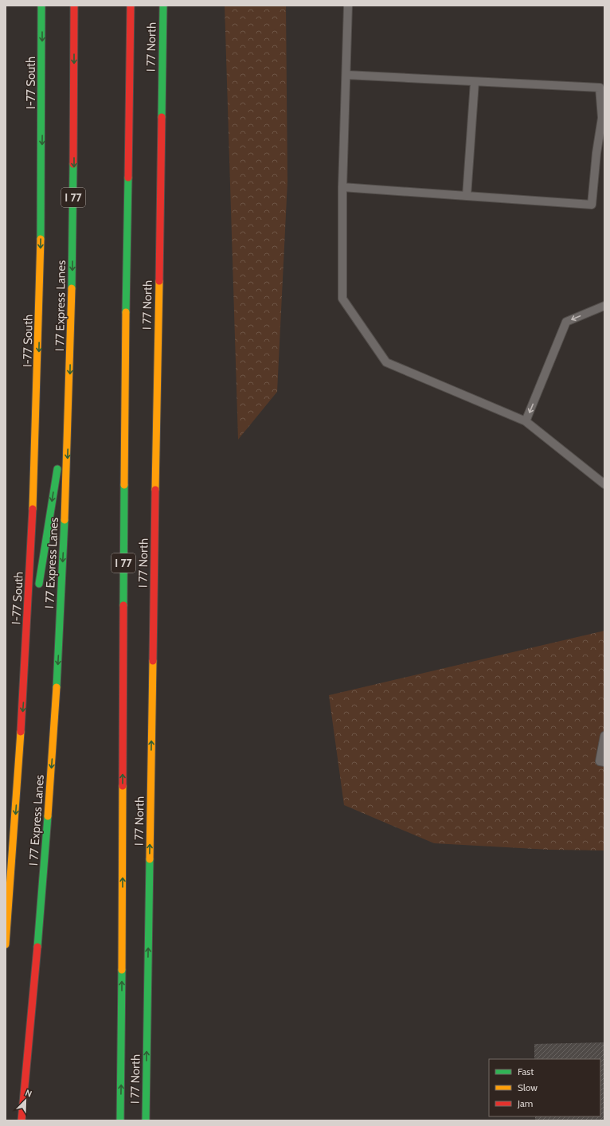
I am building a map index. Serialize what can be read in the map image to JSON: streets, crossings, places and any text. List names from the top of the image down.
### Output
{
  "streets": {
    "highway": [
      "I 77 North",
      "I-77 South",
      "I 77",
      "I 77 Express Lanes"
    ]
  },
  "legend": ["Fast", "Slow", "Jam"],
  "north": "top right"
}
